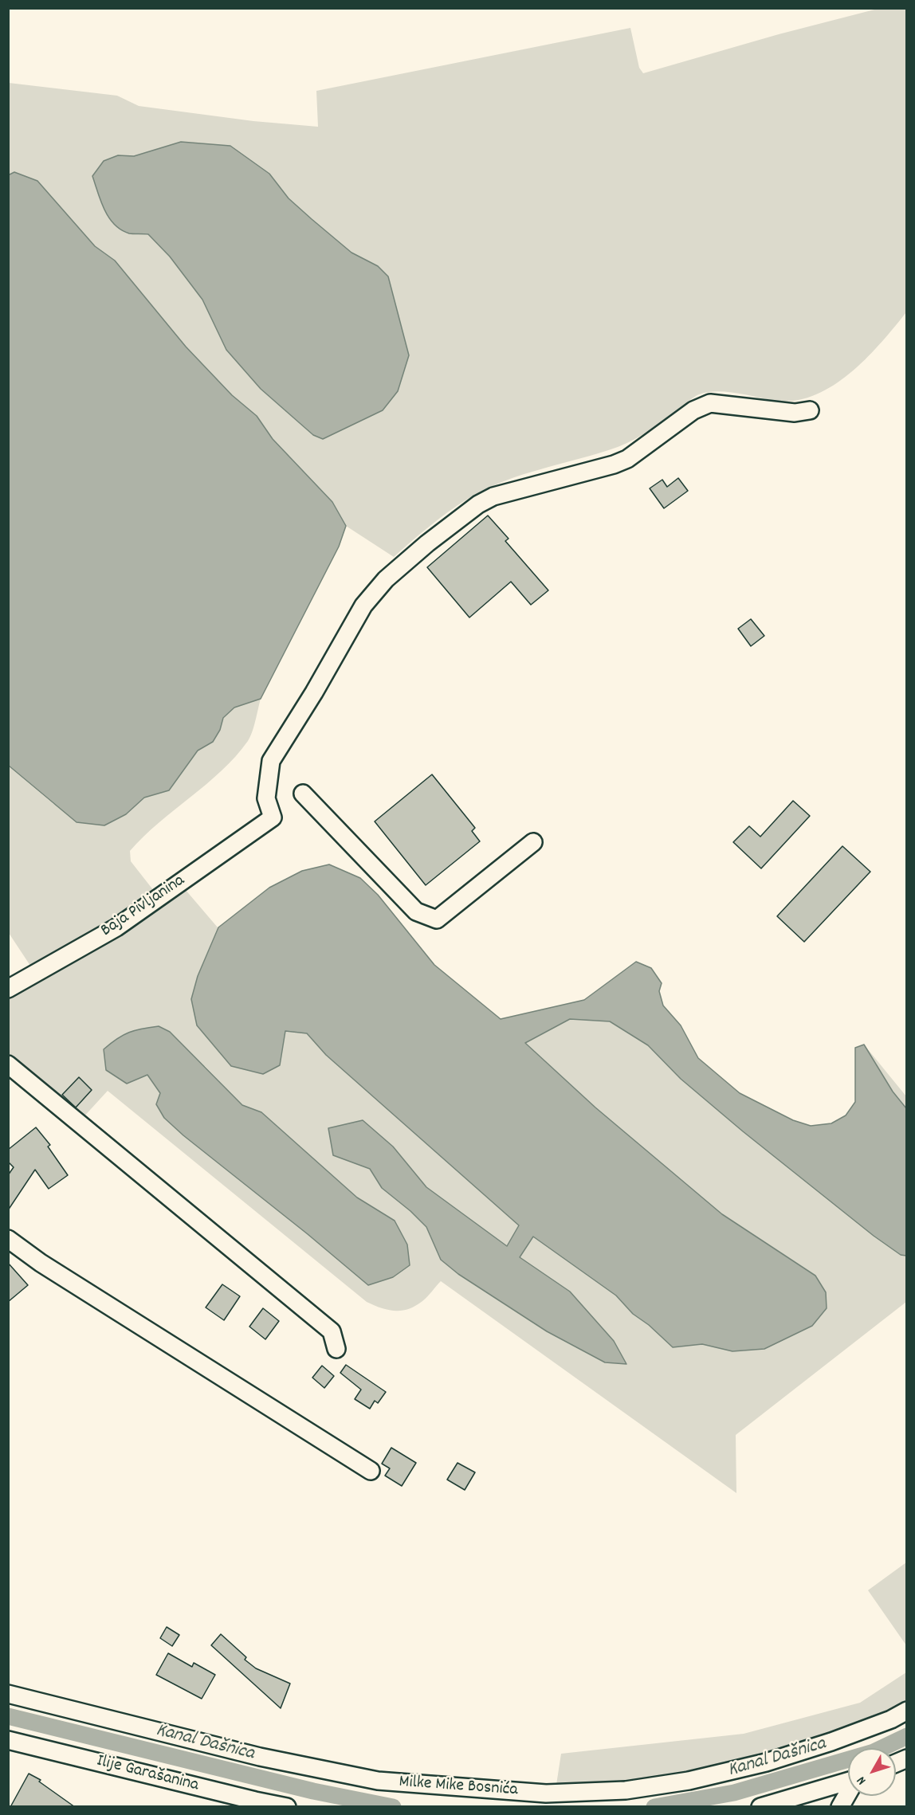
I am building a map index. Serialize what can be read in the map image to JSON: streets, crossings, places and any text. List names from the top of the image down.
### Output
{
  "streets": {
    "street": ["Baja Pivljanina", "Ilije Garašanina", "Milke Mike Bosnića"]
  },
  "water": ["Kanal Dašnica"],
  "north": "bottom left"
}
